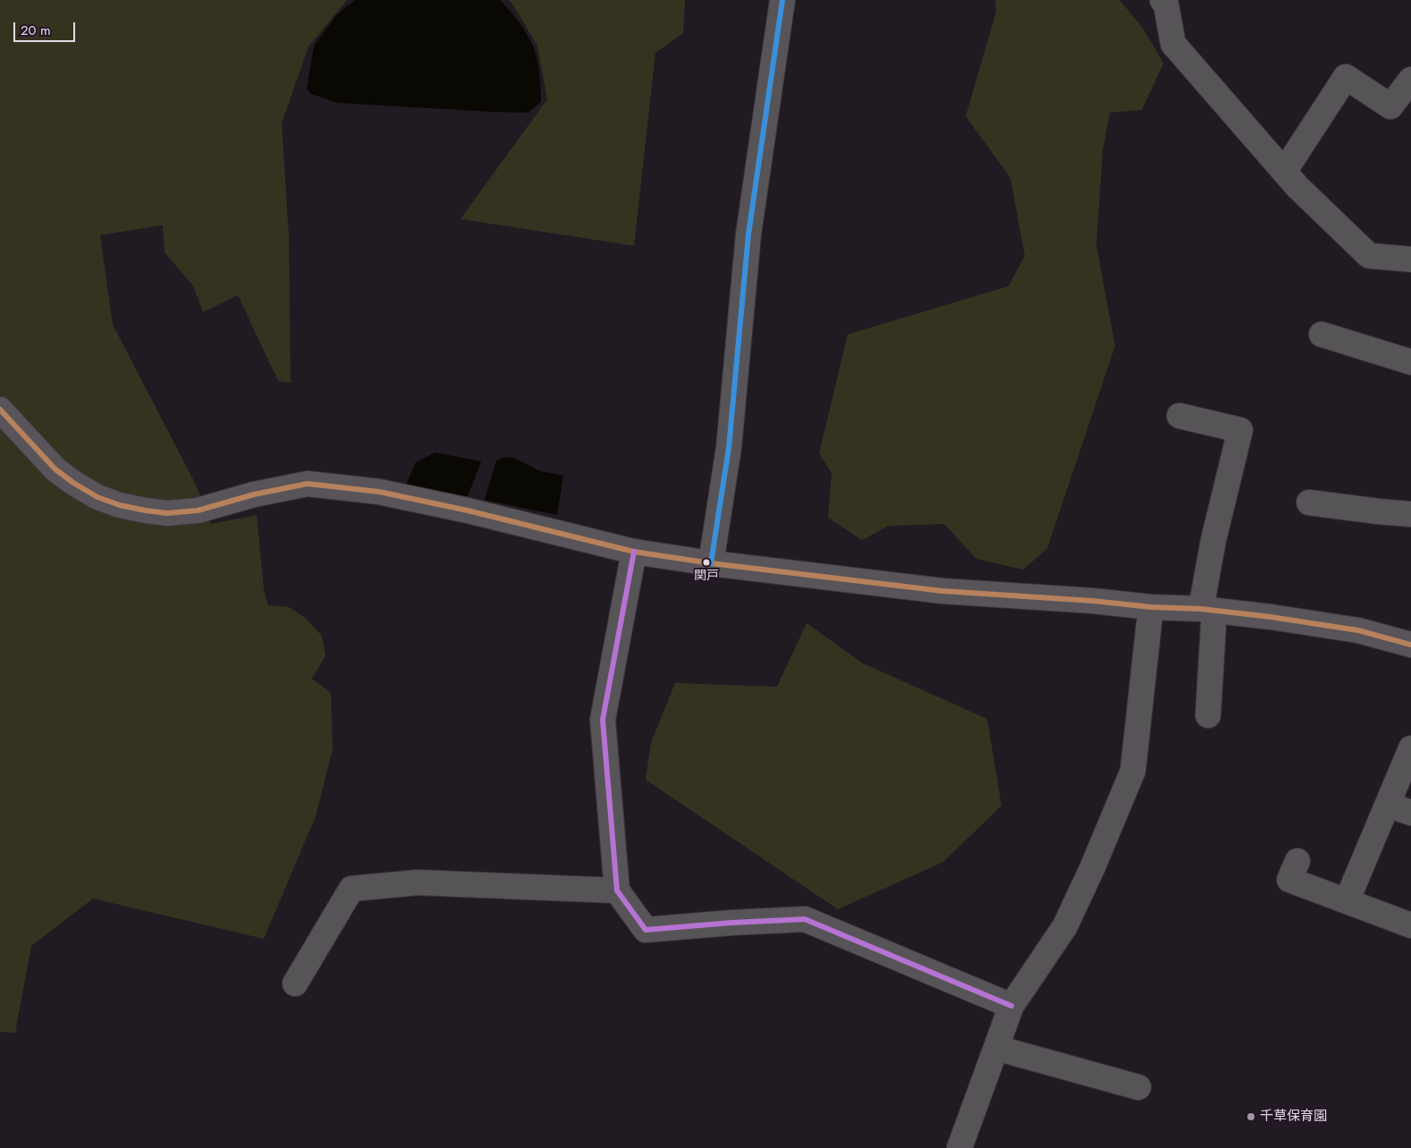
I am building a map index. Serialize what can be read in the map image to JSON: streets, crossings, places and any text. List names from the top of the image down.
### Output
{
  "places": ["関戸", "千草保育園"],
  "scale_bar": "20 m"
}
